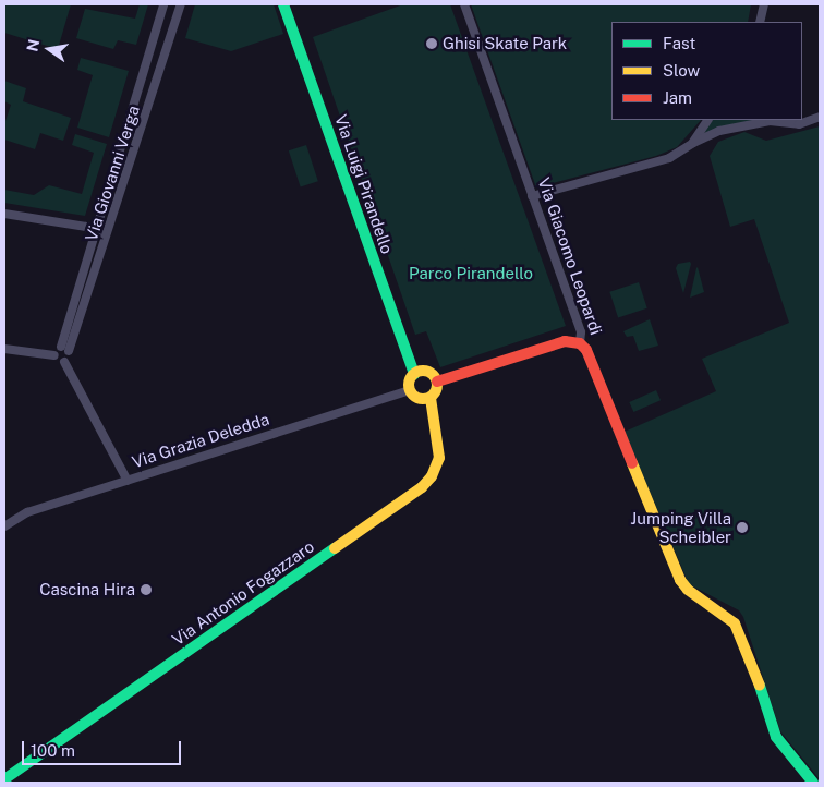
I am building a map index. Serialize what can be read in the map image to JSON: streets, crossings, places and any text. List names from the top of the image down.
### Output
{
  "streets": {
    "street": [
      "Via Giovanni Verga",
      "Via Luigi Pirandello",
      "Via Giacomo Leopardi",
      "Via Grazia Deledda",
      "Via Antonio Fogazzaro"
    ]
  },
  "crossings": [
    ["Via Luigi Pirandello", "Via Grazia Deledda"],
    ["Via Luigi Pirandello", "Via Antonio Fogazzaro"],
    ["Via Grazia Deledda", "Via Antonio Fogazzaro"]
  ],
  "parks": ["Parco Pirandello"],
  "places": ["Ghisi Skate Park", "Jumping Villa Scheibler", "Cascina Hira"],
  "legend": ["Fast", "Slow", "Jam"],
  "scale_bar": "100 m",
  "north": "left"
}
